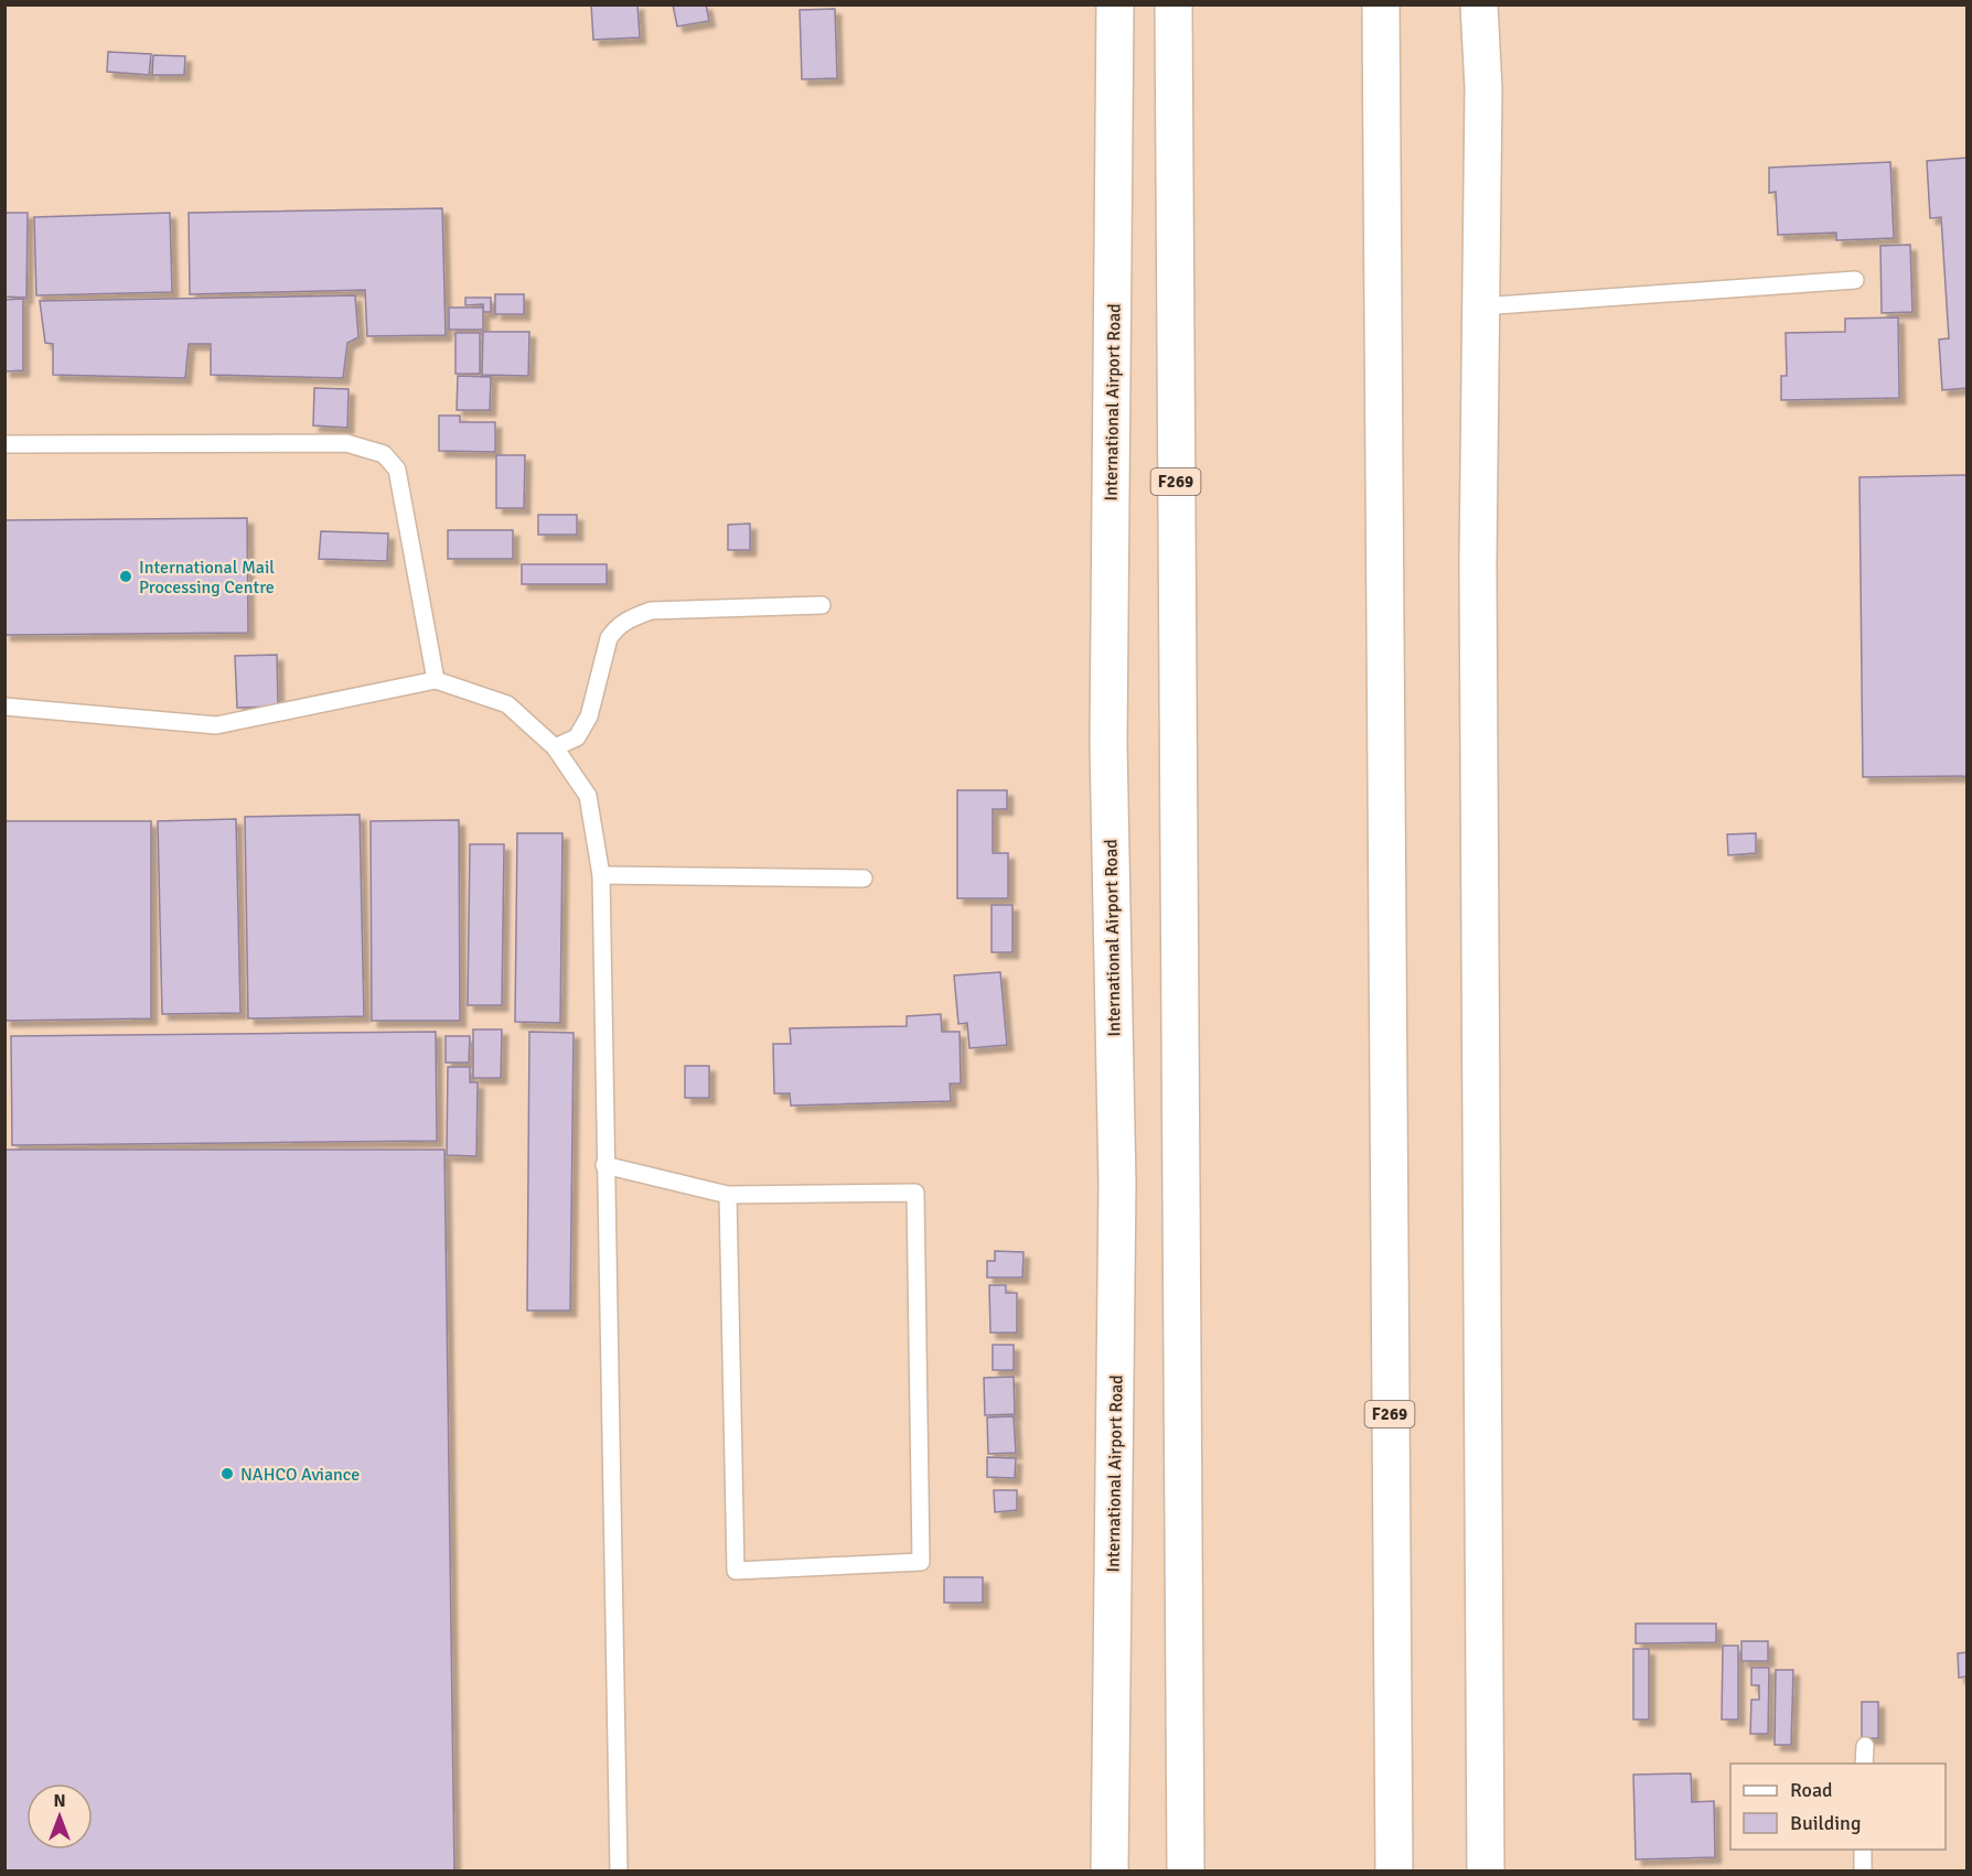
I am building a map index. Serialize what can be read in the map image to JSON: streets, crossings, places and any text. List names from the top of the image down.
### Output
{
  "streets": {
    "main road": ["International Airport Road", "F269"]
  },
  "places": ["International Mail Processing Centre", "NAHCO Aviance"],
  "legend": ["Road", "Building"],
  "north": "top"
}
